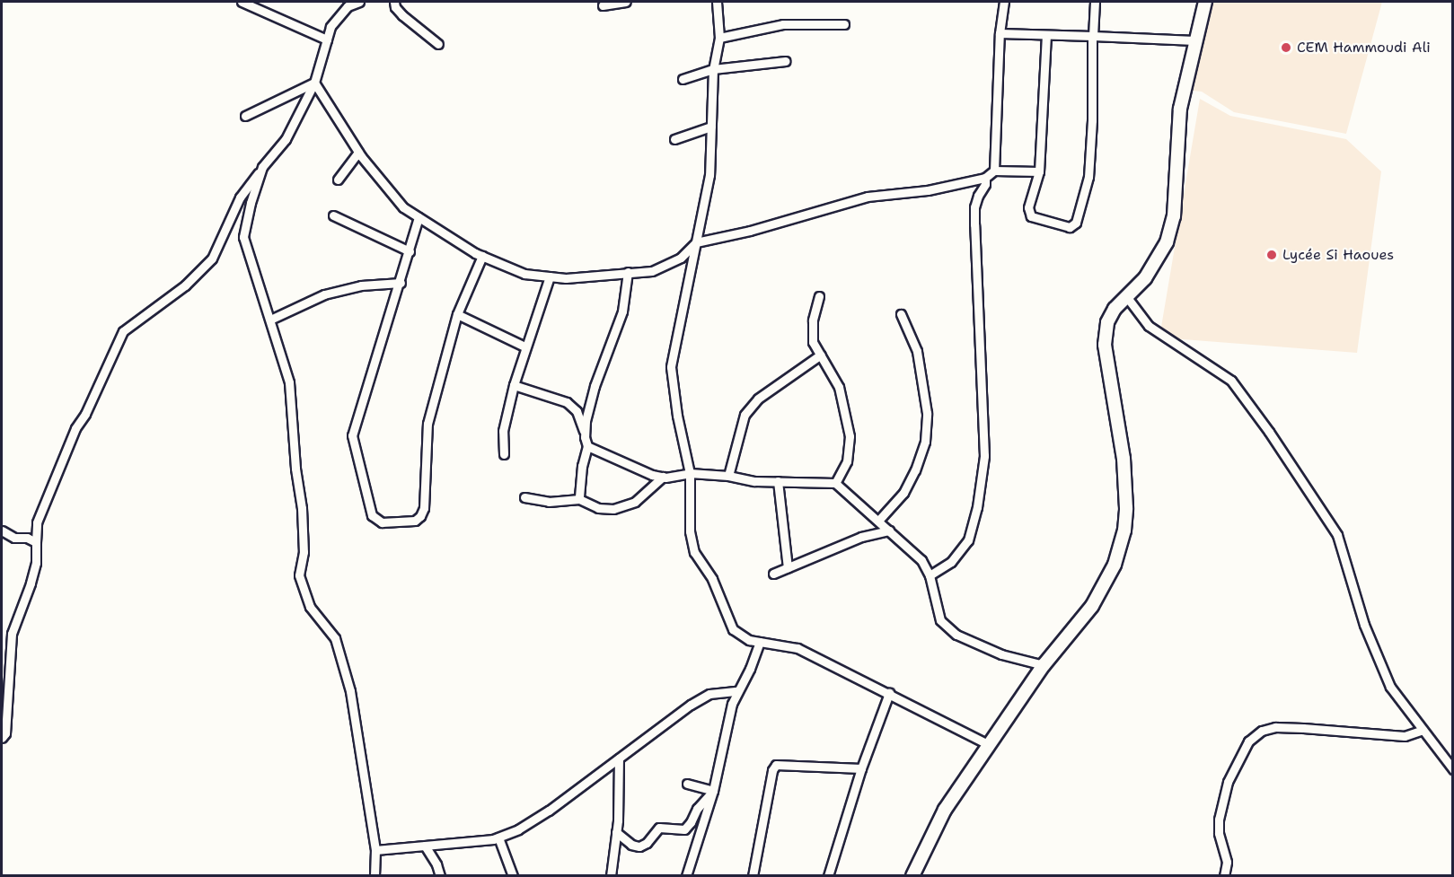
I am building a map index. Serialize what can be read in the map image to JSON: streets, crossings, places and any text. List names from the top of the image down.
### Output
{
  "places": ["CEM Hammoudi Ali", "Lycée Si Haoues"]
}
